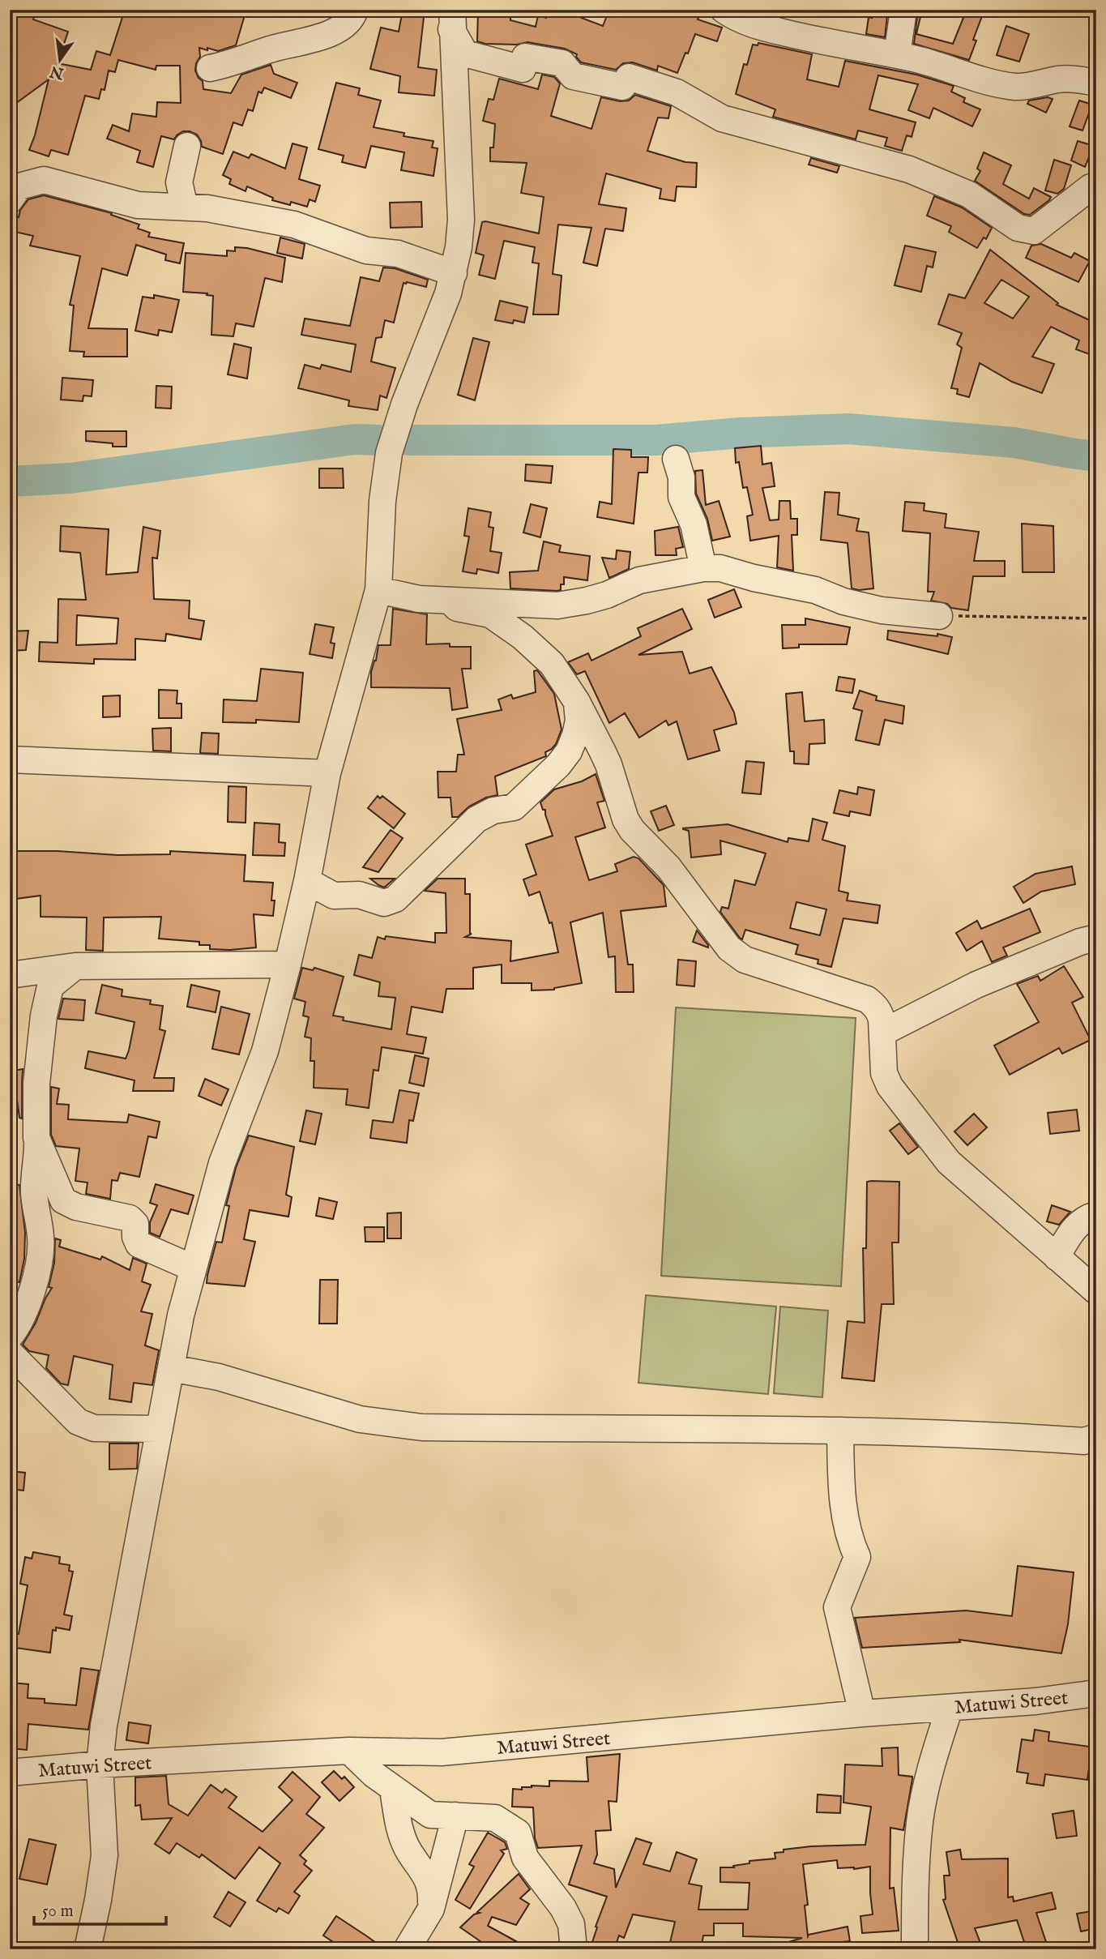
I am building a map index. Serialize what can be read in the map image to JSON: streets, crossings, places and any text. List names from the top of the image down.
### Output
{
  "streets": {
    "street": ["Matuwi Street"]
  },
  "scale_bar": "50 m",
  "north": "bottom"
}
